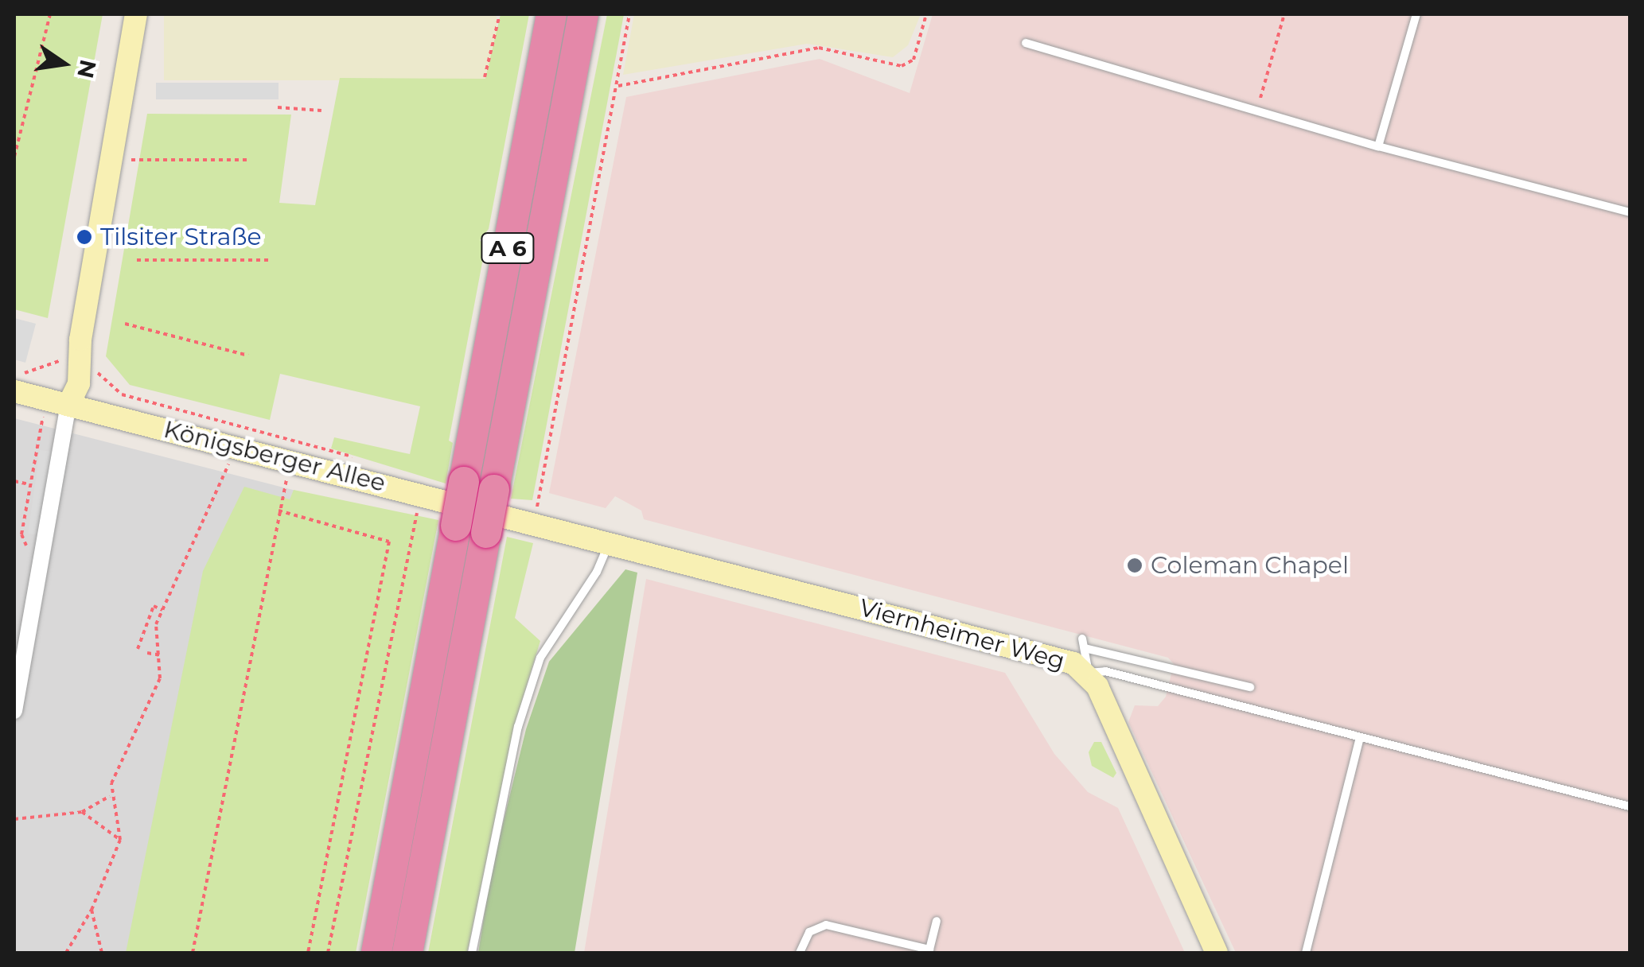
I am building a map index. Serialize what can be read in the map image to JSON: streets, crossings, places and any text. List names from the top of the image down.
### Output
{
  "streets": {
    "highway": ["A 6"],
    "street": ["Königsberger Allee", "Viernheimer Weg"]
  },
  "crossings": [
    ["Königsberger Allee", "Viernheimer Weg"]
  ],
  "places": ["Tilsiter Straße", "Coleman Chapel"],
  "north": "right"
}
